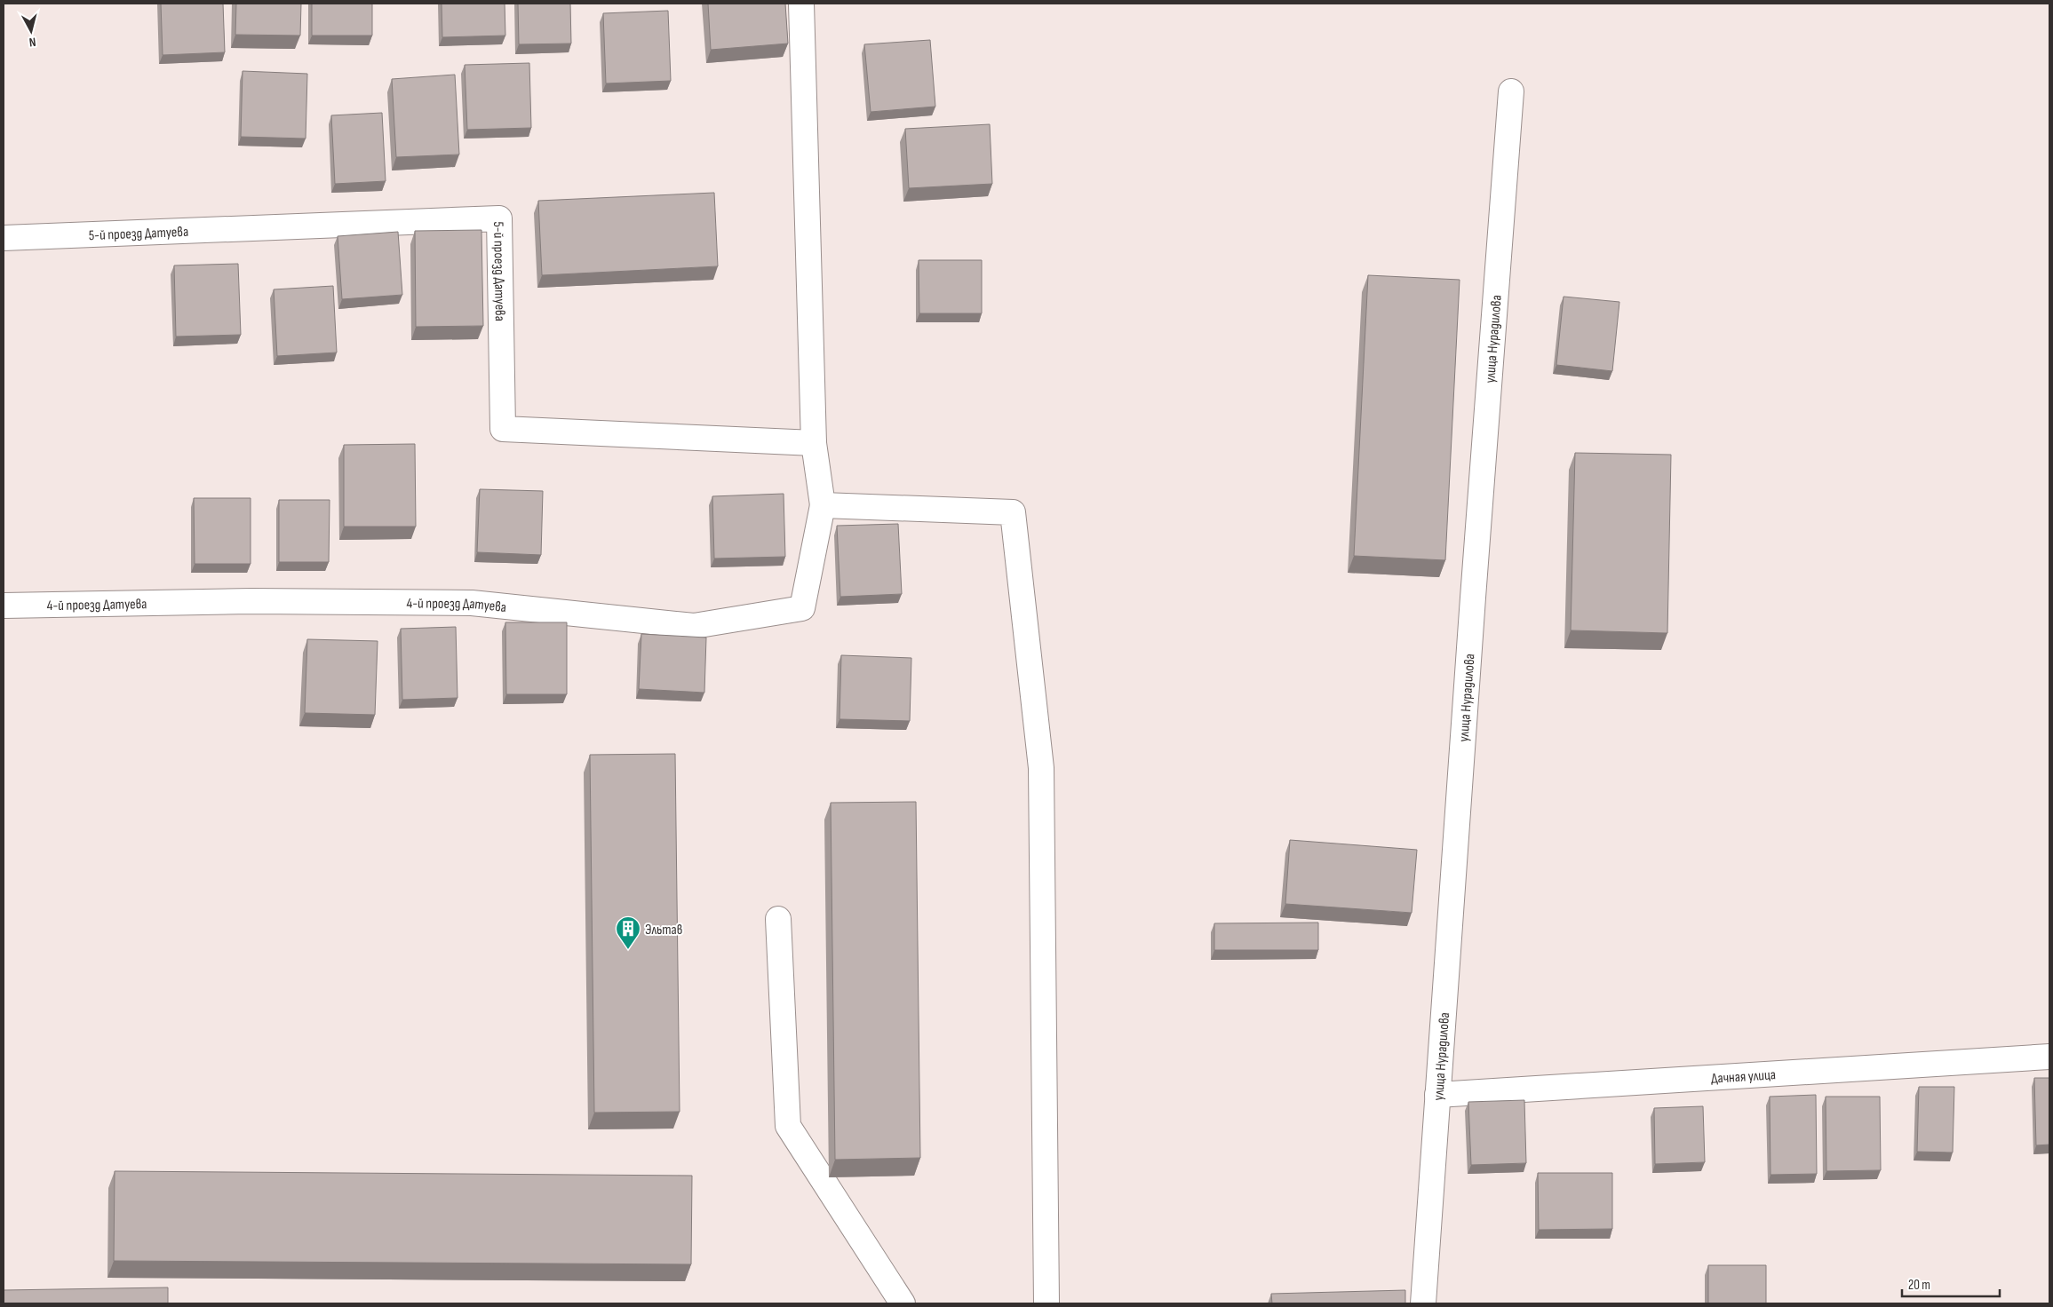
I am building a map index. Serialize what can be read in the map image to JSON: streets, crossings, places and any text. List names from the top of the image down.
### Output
{
  "streets": {
    "street": [
      "5-й проезд Датуева",
      "улица Нурадилова",
      "4-й проезд Датуева",
      "Дачная улица"
    ]
  },
  "crossings": [
    ["улица Нурадилова", "Дачная улица"]
  ],
  "places": {
    "building": ["Эльтав"]
  },
  "scale_bar": "20 m",
  "north": "bottom"
}
